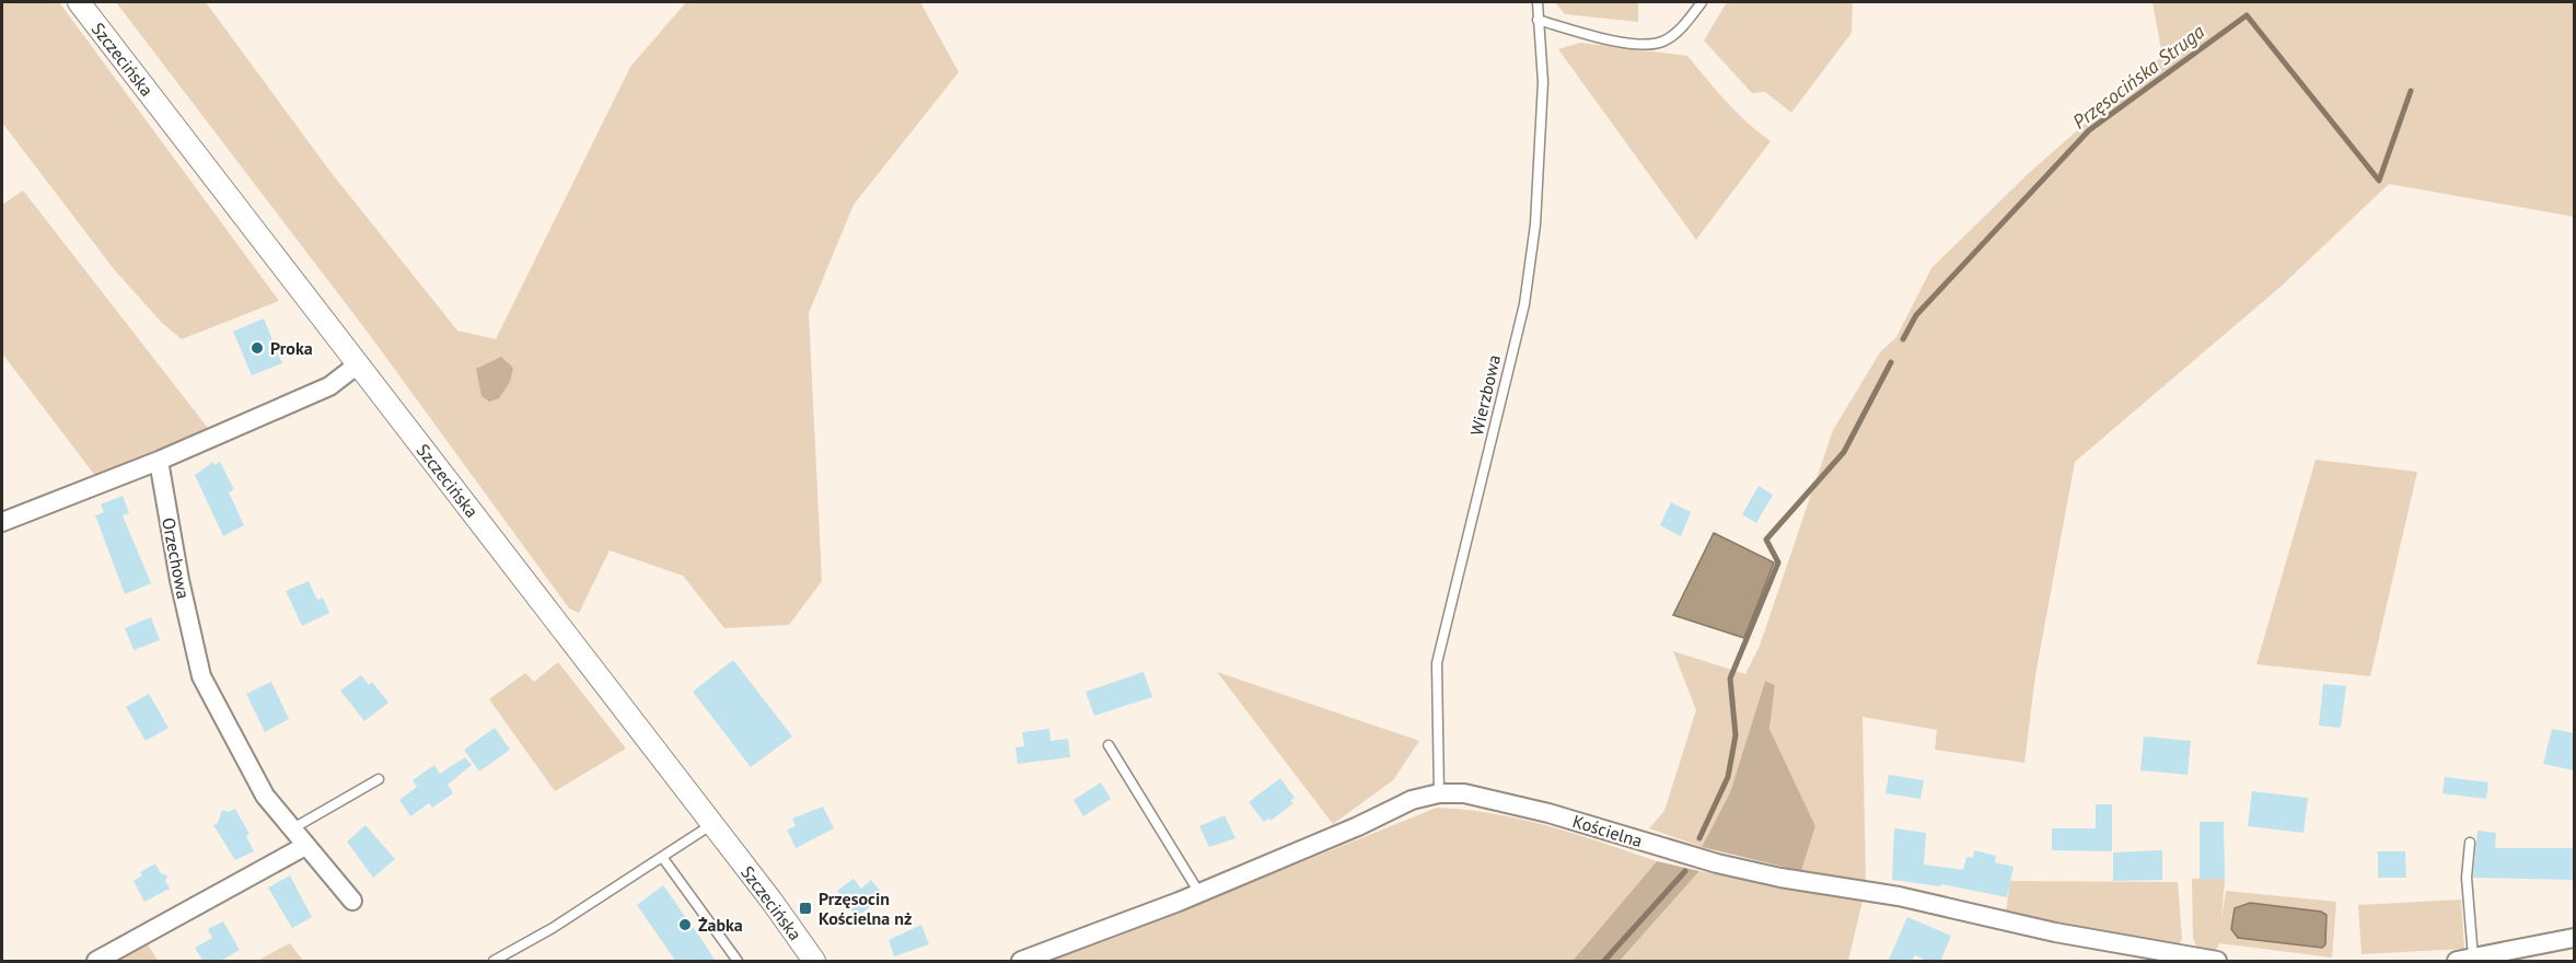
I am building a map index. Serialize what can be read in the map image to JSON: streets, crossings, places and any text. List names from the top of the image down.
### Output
{
  "streets": {
    "street": ["Szczecińska", "Orzechowa", "Kościelna"],
    "lane": ["Wierzbowa"]
  },
  "crossings": [
    ["Wierzbowa", "Kościelna"]
  ],
  "water": ["Przęsocińska Struga"],
  "places": {
    "other": ["Proka", "Żabka"],
    "transit": ["Przęsocin Kościelna nż"]
  }
}
